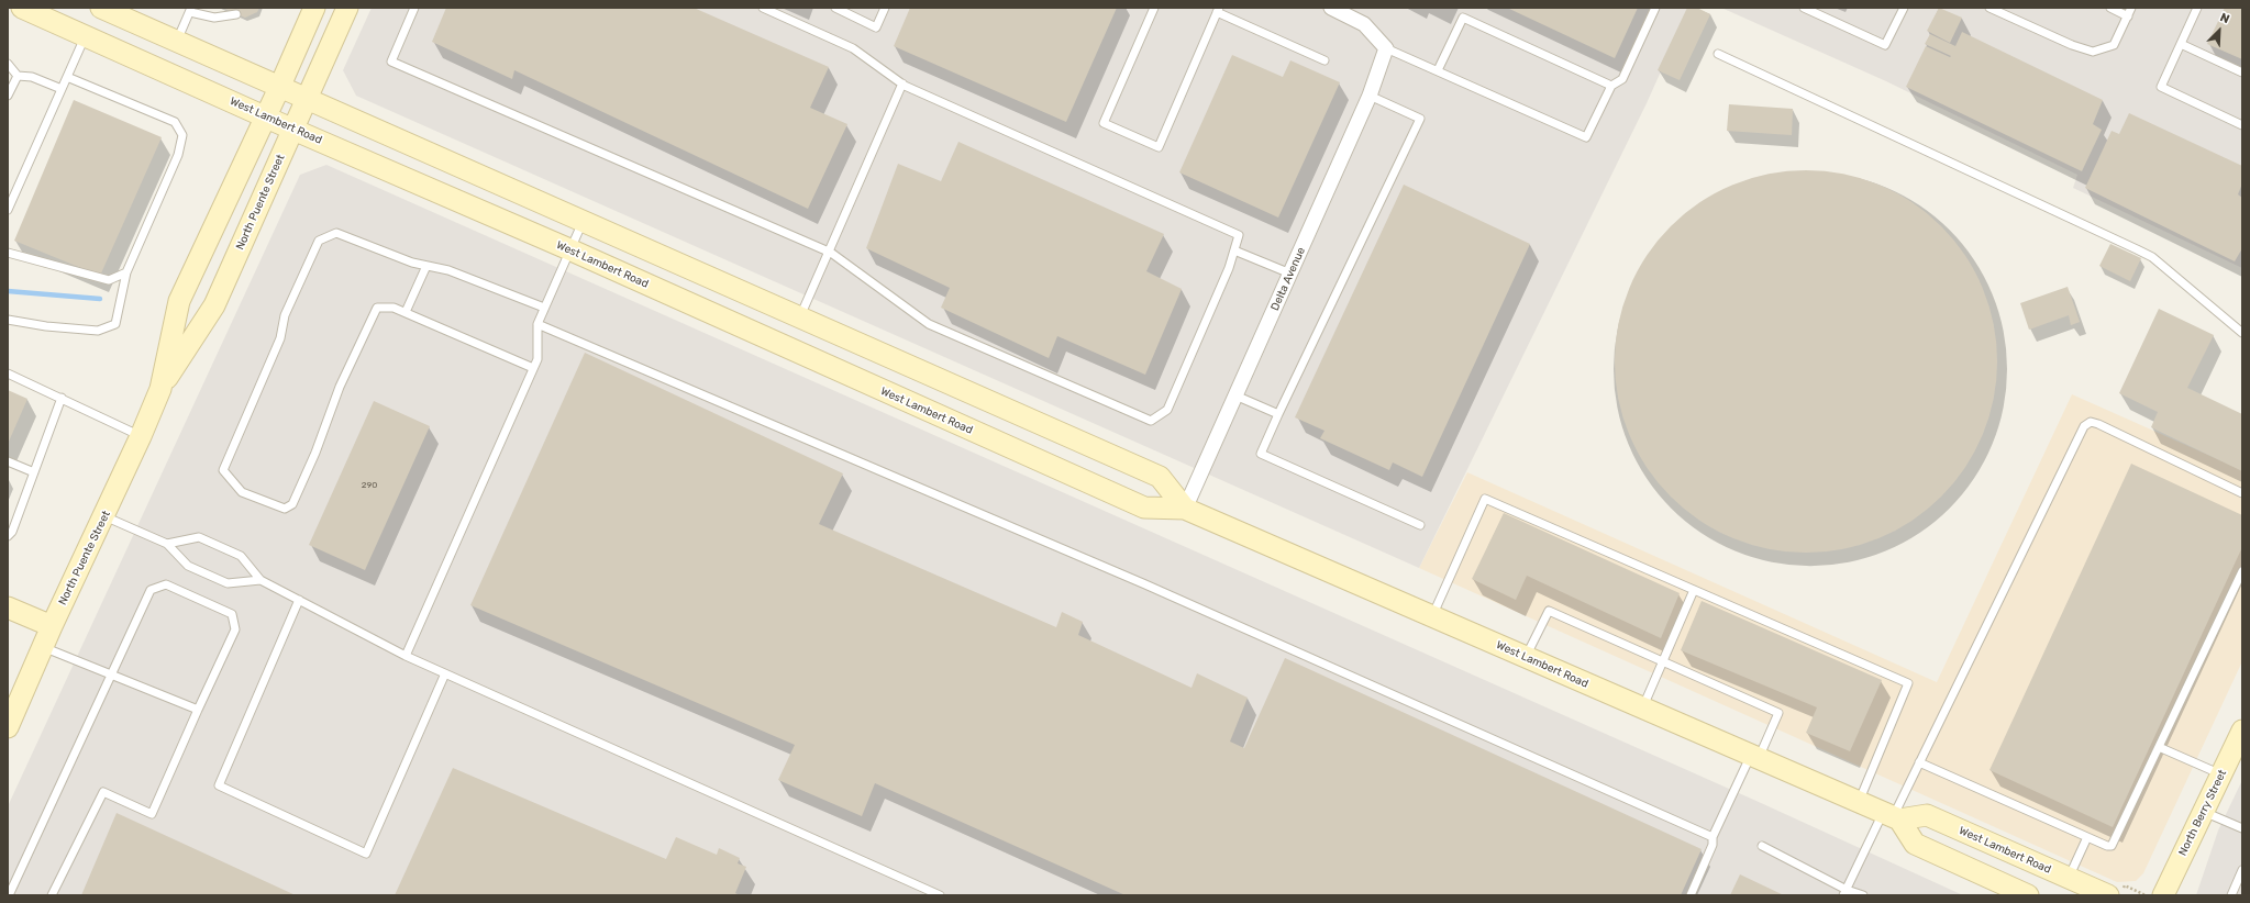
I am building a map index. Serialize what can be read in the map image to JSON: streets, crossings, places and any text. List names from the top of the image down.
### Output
{
  "streets": {
    "main road": ["West Lambert Road", "North Puente Street", "North Berry Street"],
    "street": ["Delta Avenue"]
  },
  "crossings": [
    ["West Lambert Road", "North Puente Street"],
    ["West Lambert Road", "Delta Avenue"]
  ],
  "house_numbers": ["290"],
  "north": "top right"
}
